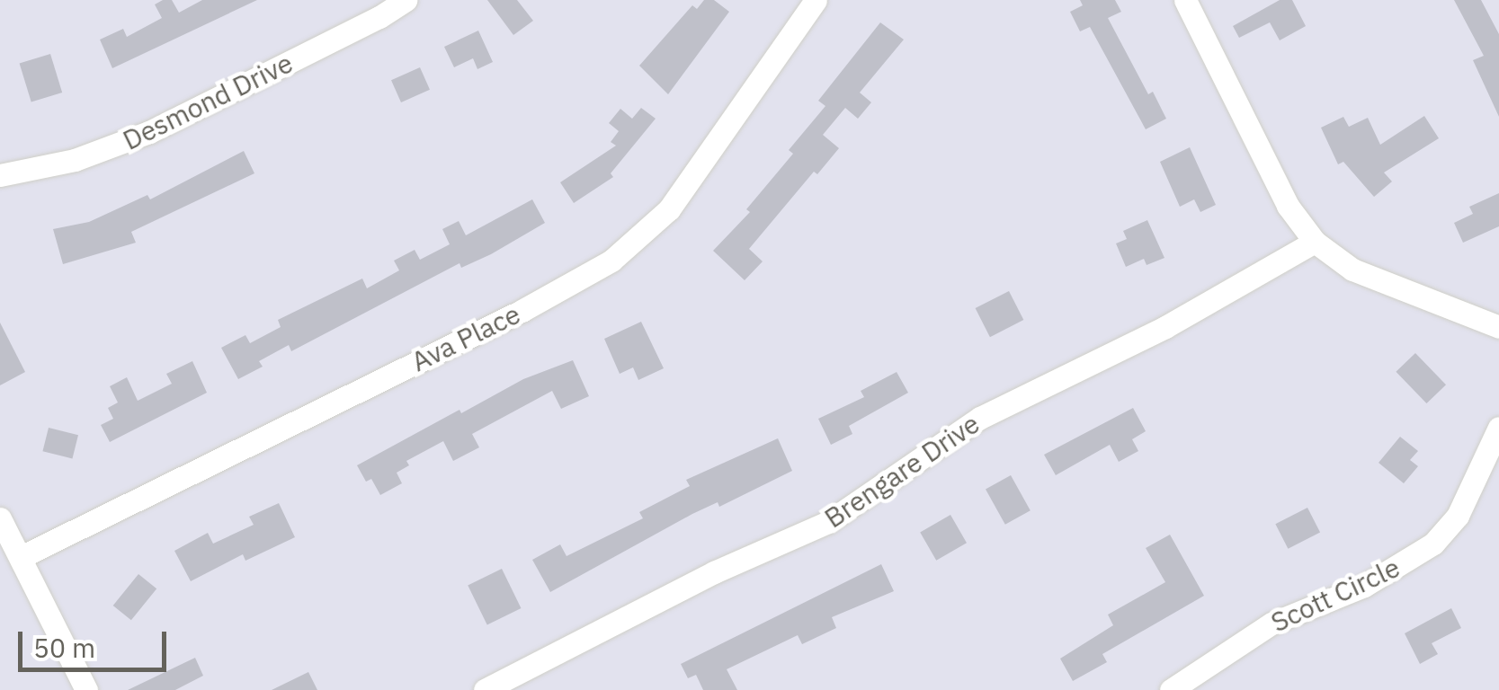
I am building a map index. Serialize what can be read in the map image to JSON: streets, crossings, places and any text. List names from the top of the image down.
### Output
{
  "streets": {
    "street": [
      "Desmond Drive",
      "Ava Place",
      "Brengare Drive",
      "Scott Circle"
    ]
  },
  "scale_bar": "50 m"
}
